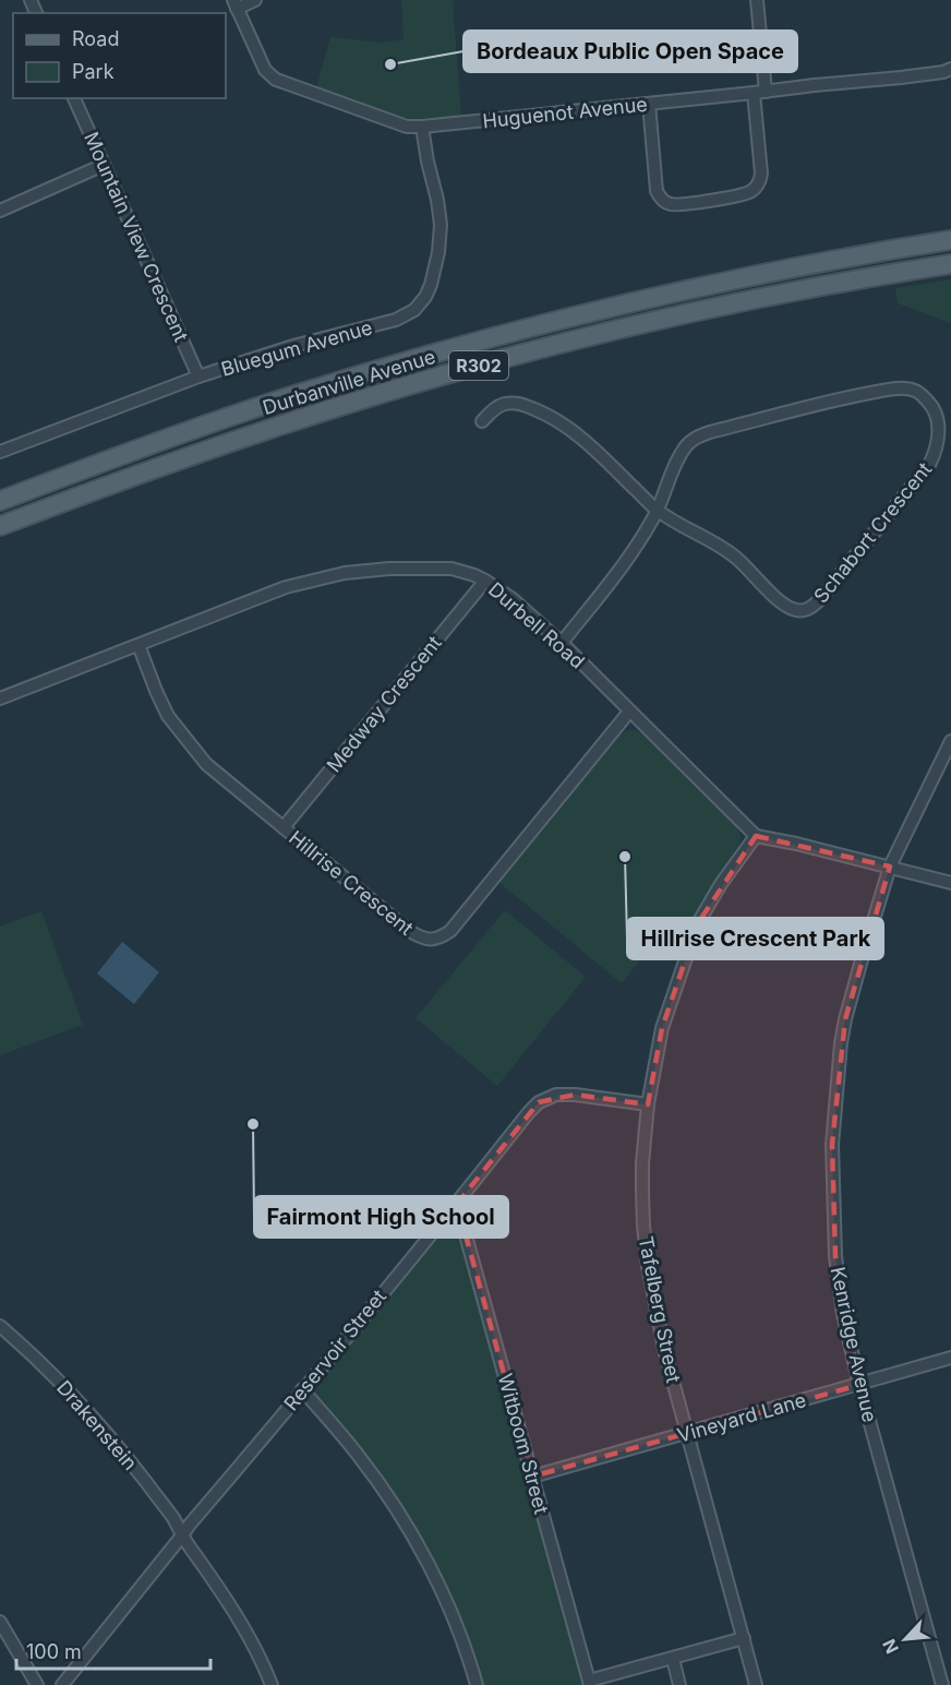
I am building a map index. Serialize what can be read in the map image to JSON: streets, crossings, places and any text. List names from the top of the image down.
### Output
{
  "streets": {
    "main road": ["R302", "Durbanville Avenue"],
    "street": [
      "Huguenot Avenue",
      "Mountain View Crescent",
      "Bluegum Avenue",
      "Schabort Crescent",
      "Durbell Road",
      "Medway Crescent",
      "Hillrise Crescent",
      "Tafelberg Street",
      "Kenridge Avenue",
      "Reservoir Street",
      "Vineyard Lane",
      "Drakenstein",
      "Witboom Street"
    ]
  },
  "crossings": [
    ["Huguenot Avenue", "Bluegum Avenue"],
    ["Mountain View Crescent", "Bluegum Avenue"],
    ["Schabort Crescent", "Durbell Road"],
    ["Durbell Road", "Medway Crescent"],
    ["Durbell Road", "Hillrise Crescent"],
    ["Durbell Road", "Tafelberg Street"],
    ["Medway Crescent", "Hillrise Crescent"],
    ["Tafelberg Street", "Reservoir Street"],
    ["Tafelberg Street", "Vineyard Lane"],
    ["Kenridge Avenue", "Vineyard Lane"],
    ["Reservoir Street", "Drakenstein"],
    ["Reservoir Street", "Witboom Street"],
    ["Vineyard Lane", "Witboom Street"]
  ],
  "places": ["Bordeaux Public Open Space", "Hillrise Crescent Park", "Fairmont High School"],
  "legend": ["Road", "Park"],
  "scale_bar": "100 m",
  "north": "bottom left"
}
